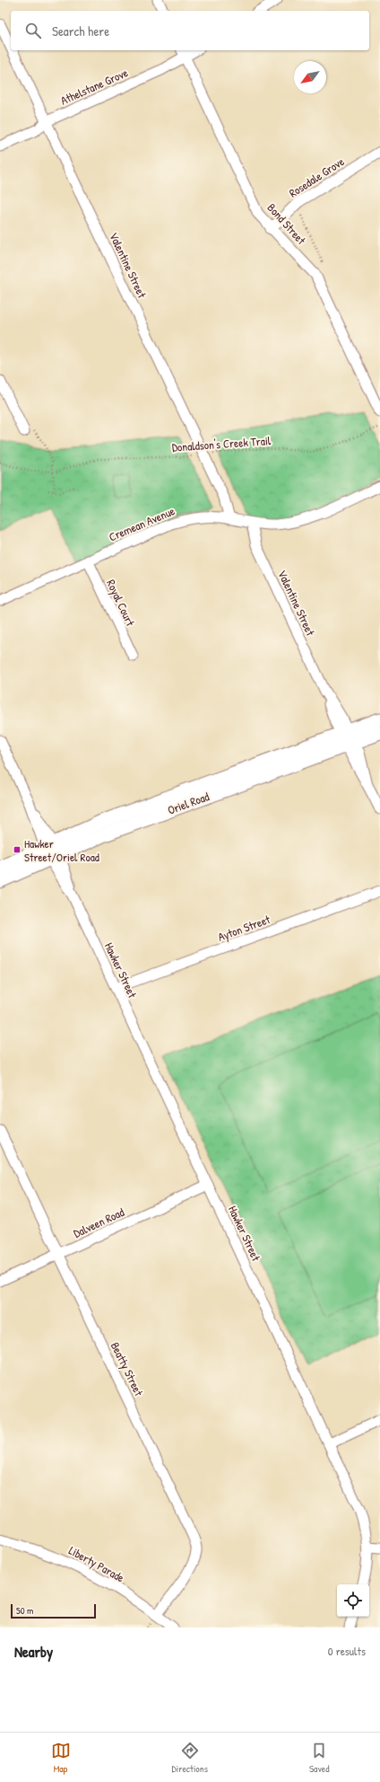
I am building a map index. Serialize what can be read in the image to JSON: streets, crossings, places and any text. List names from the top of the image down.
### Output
{
  "streets": {
    "main road": ["Oriel Road"],
    "street": [
      "Athelstane Grove",
      "Rosedale Grove",
      "Bond Street",
      "Valentine Street",
      "Cremean Avenue",
      "Royal Court",
      "Ayton Street",
      "Hawker Street",
      "Dalveen Road",
      "Beatty Street",
      "Liberty Parade"
    ],
    "path": ["Donaldson's Creek Trail"]
  },
  "crossings": [
    ["Athelstane Grove", "Bond Street"],
    ["Athelstane Grove", "Valentine Street"],
    ["Rosedale Grove", "Bond Street"],
    ["Valentine Street", "Donaldson's Creek Trail"],
    ["Valentine Street", "Cremean Avenue"],
    ["Valentine Street", "Oriel Road"],
    ["Cremean Avenue", "Royal Court"],
    ["Oriel Road", "Hawker Street"],
    ["Ayton Street", "Hawker Street"],
    ["Hawker Street", "Dalveen Road"],
    ["Dalveen Road", "Beatty Street"],
    ["Beatty Street", "Liberty Parade"]
  ],
  "places": {
    "transit": ["Hawker Street/Oriel Road"]
  },
  "scale_bar": "50 m",
  "north": "bottom left",
  "page": {
    "search": "Search here",
    "scale": "50 m",
    "heading": ["Nearby", "0 results"],
    "nav": ["Map", "Directions", "Saved"]
  }
}
